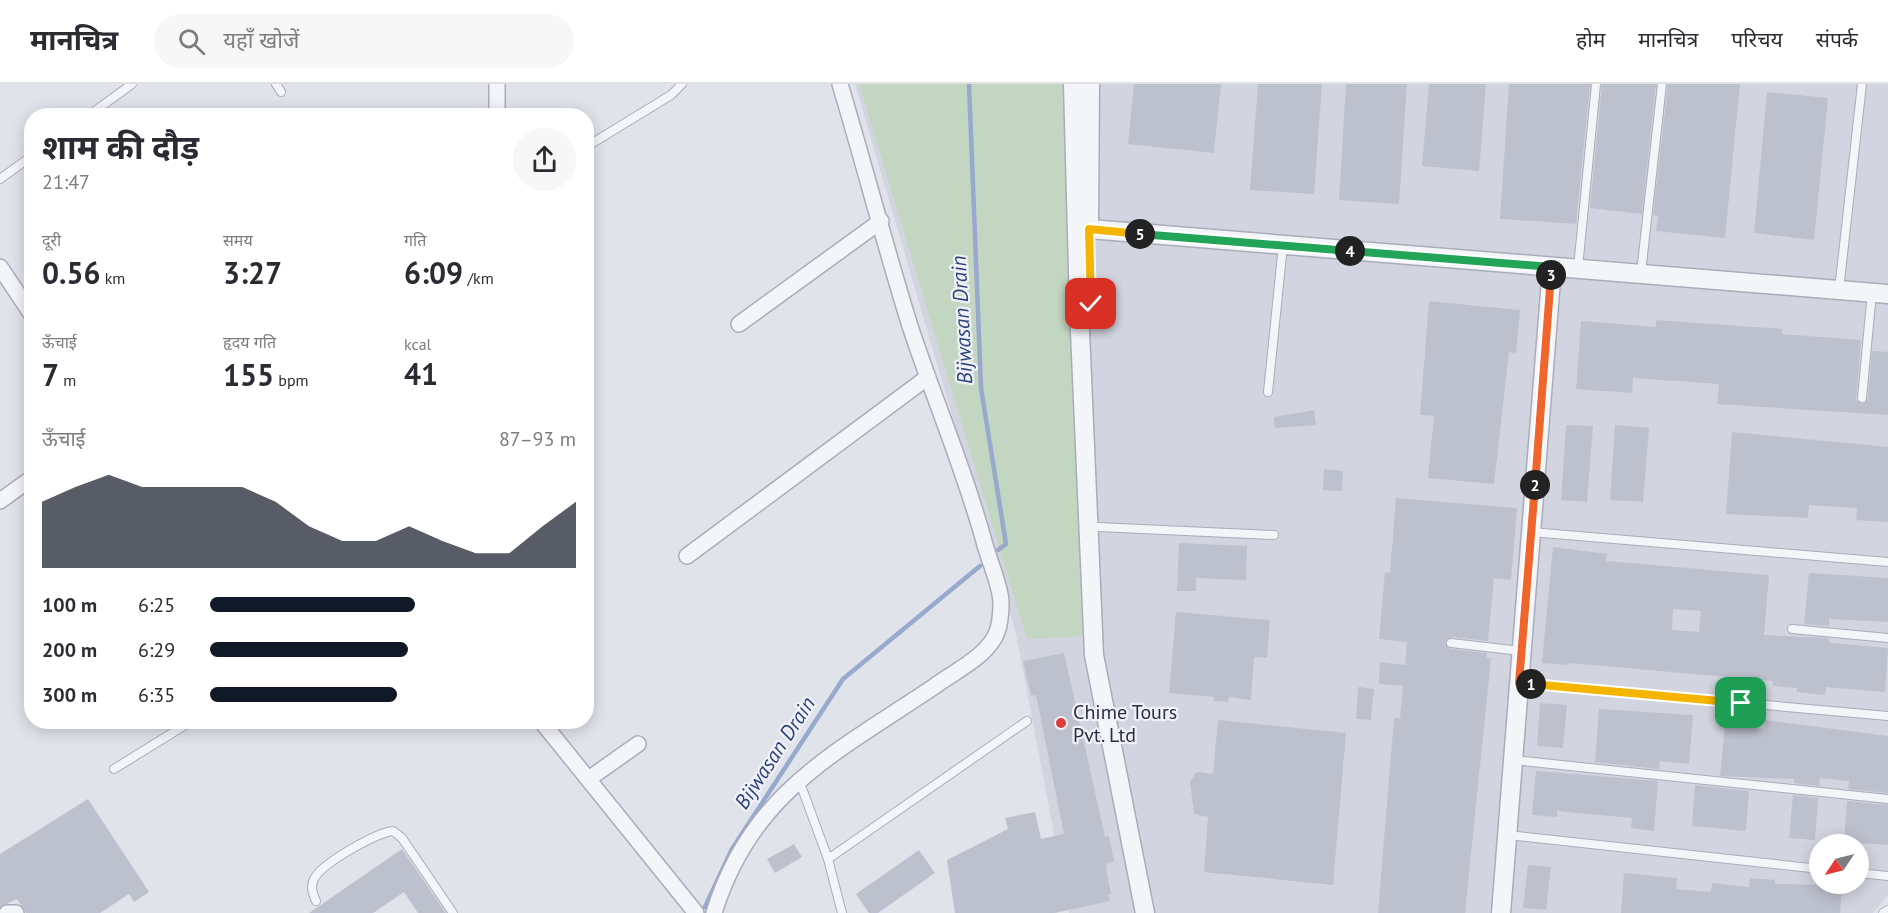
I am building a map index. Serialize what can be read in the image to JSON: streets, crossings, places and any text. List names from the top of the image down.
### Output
{
  "water": ["Bijwasan Drain"],
  "places": ["Chime Tours Pvt. Ltd"],
  "north": "bottom left",
  "page": {
    "header": "मानचित्र",
    "search": "यहाँ खोजें",
    "nav": [
      "होम",
      "मानचित्र",
      "परिचय",
      "संपर्क"
    ],
    "heading": ["शाम की दौड़", "21:47"],
    "stats": [
      ["दूरी", "0.56 km"],
      ["समय", "3:27"],
      ["गति", "6:09 /km"],
      ["ऊँचाई", "7 m"],
      ["हृदय गति", "155 bpm"],
      ["kcal", "41"]
    ],
    "pins": [
      "5",
      "4",
      "3",
      "2",
      "1"
    ],
    "chart": ["ऊँचाई", "87–93 m"],
    "list": [
      {
        "name": "100 m",
        "note": "6:25"
      },
      {
        "name": "200 m",
        "note": "6:29"
      },
      {
        "name": "300 m",
        "note": "6:35"
      }
    ]
  }
}
